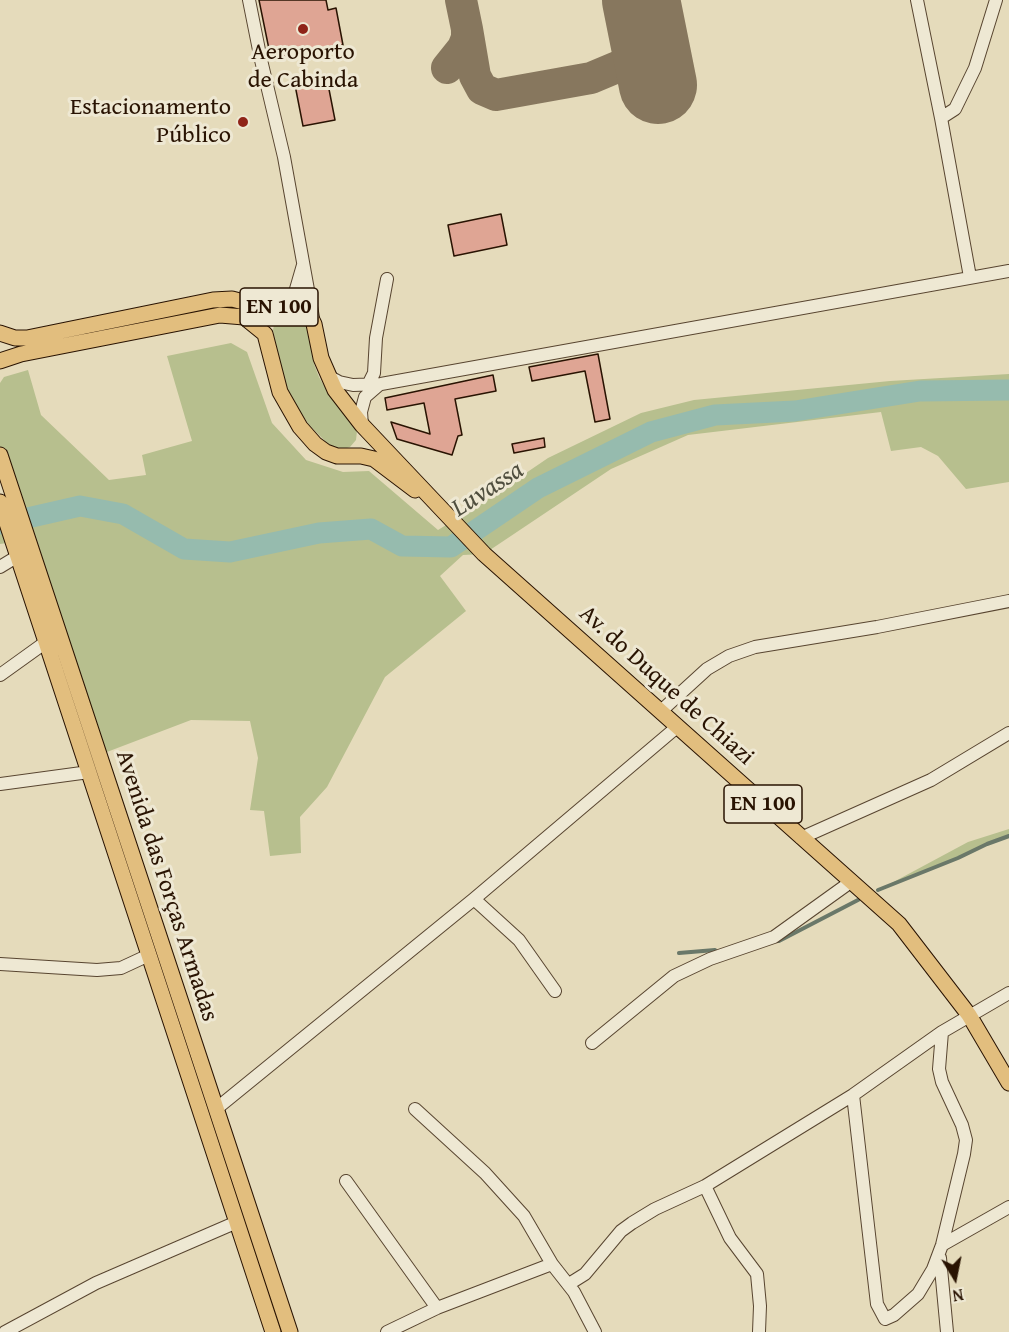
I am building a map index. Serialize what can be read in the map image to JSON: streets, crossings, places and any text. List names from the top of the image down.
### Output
{
  "streets": {
    "main road": ["EN 100", "Av. do Duque de Chiazi", "Avenida das Forças Armadas"]
  },
  "crossings": [
    ["EN 100", "Av. do Duque de Chiazi"]
  ],
  "water": ["Luvassa"],
  "places": ["Aeroporto de Cabinda", "Estacionamento Público"],
  "north": "bottom"
}
